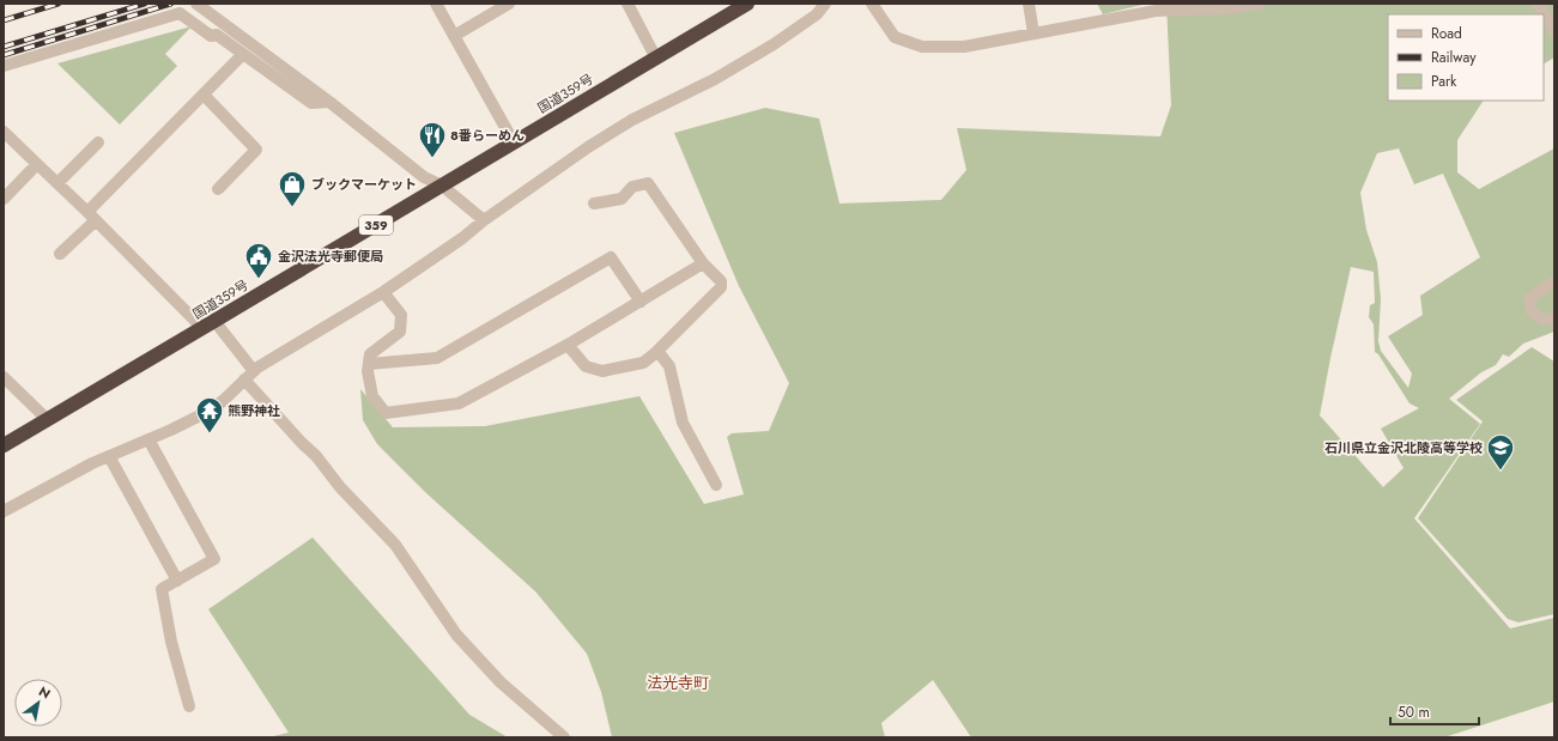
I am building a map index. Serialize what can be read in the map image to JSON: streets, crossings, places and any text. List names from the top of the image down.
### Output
{
  "streets": {
    "highway": ["国道359号", "359"]
  },
  "districts": ["法光寺町"],
  "places": {
    "restaurant": ["8番らーめん"],
    "shop": ["ブックマーケット"],
    "public building": ["金沢法光寺郵便局"],
    "temple": ["熊野神社"],
    "school or university": ["石川県立金沢北陵高等学校"]
  },
  "legend": ["Road", "Railway", "Park"],
  "scale_bar": "50 m",
  "north": "top right"
}
